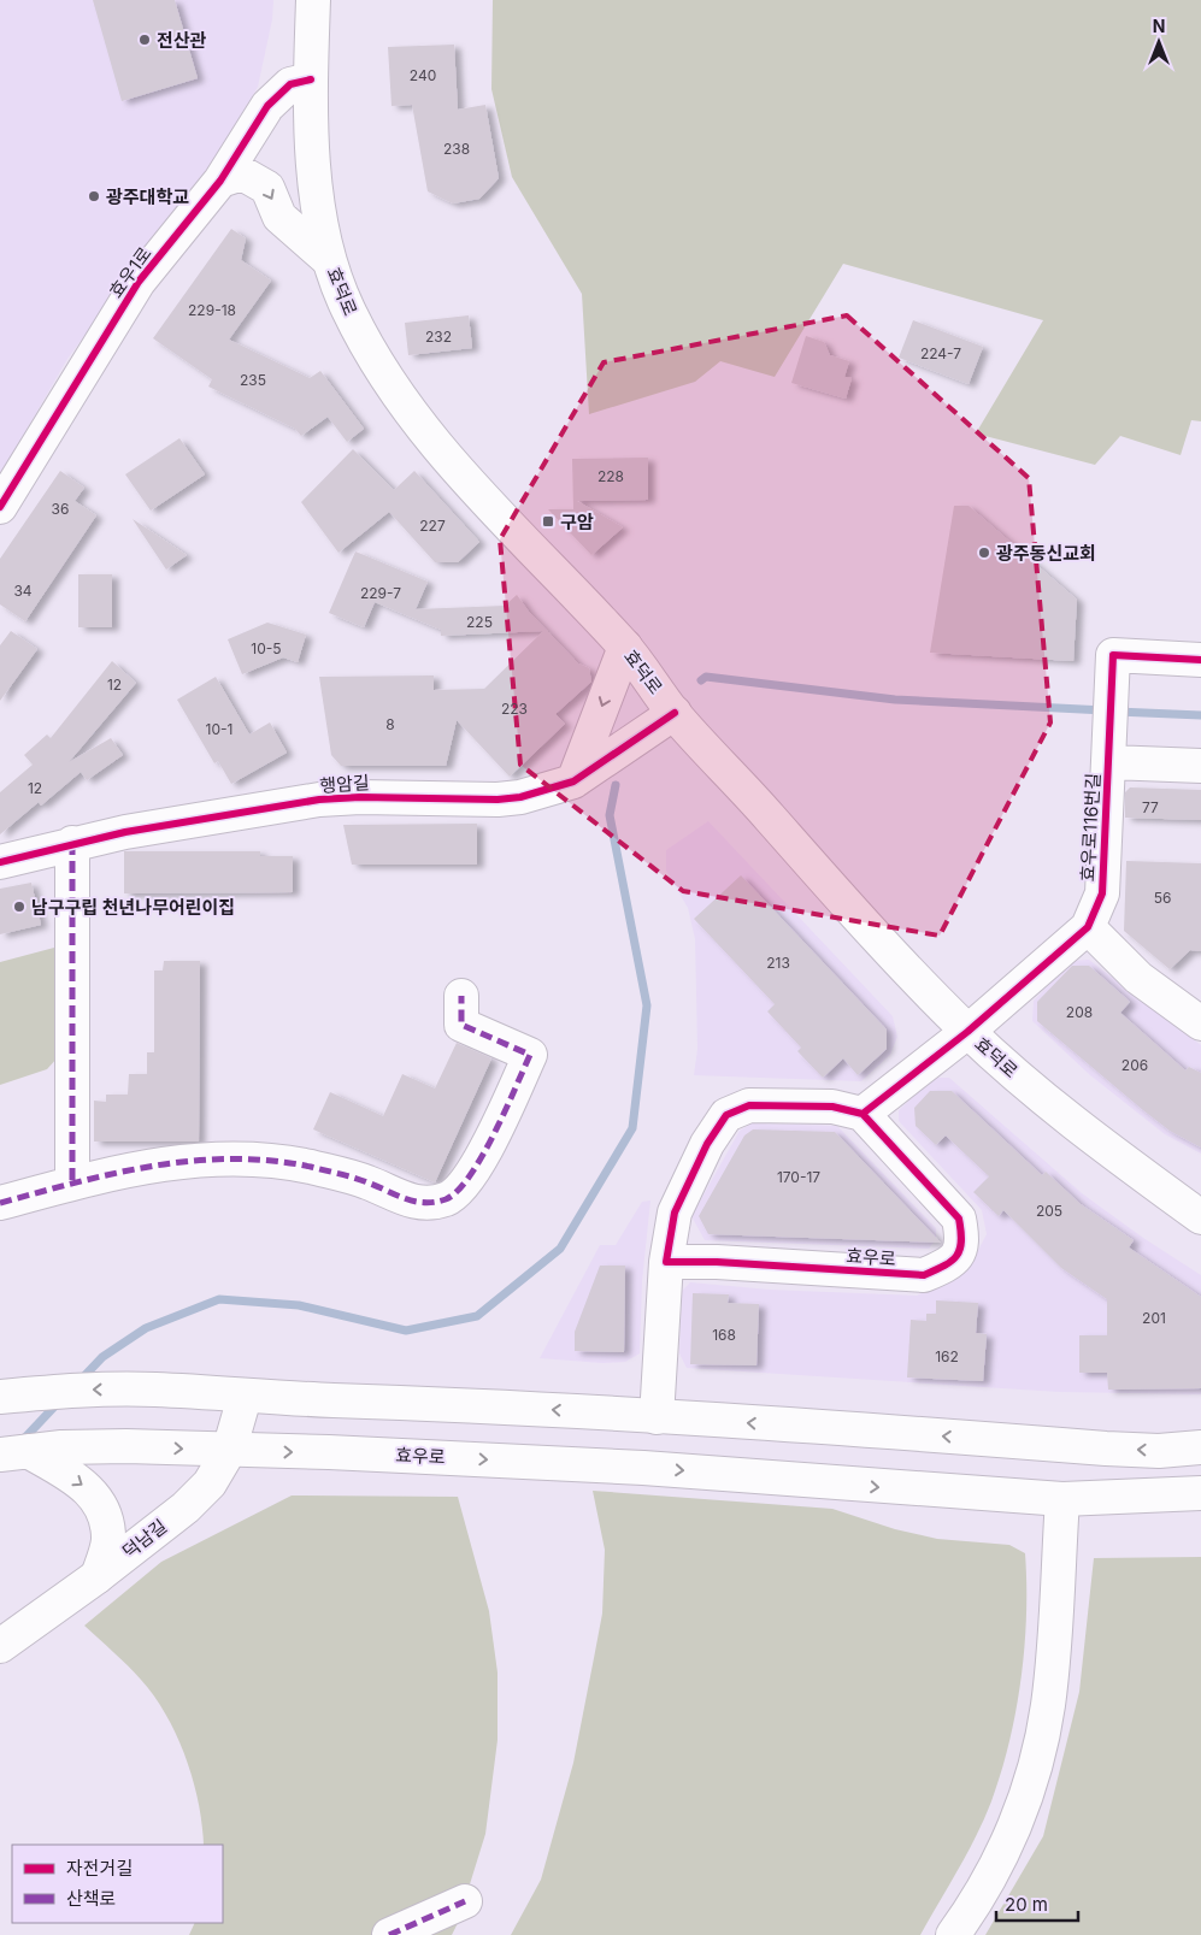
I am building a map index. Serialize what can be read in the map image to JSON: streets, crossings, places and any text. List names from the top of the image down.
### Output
{
  "streets": {
    "street": [
      "효우1로",
      "효덕로",
      "행암길",
      "효우로116번길",
      "효우로",
      "덕남길"
    ]
  },
  "crossings": [
    ["효우1로", "효덕로"],
    ["효덕로", "행암길"],
    ["효덕로", "효우로116번길"],
    ["효우로116번길", "효우로"],
    ["효우로", "덕남길"]
  ],
  "places": {
    "other": [
      "전산관",
      "광주대학교",
      "광주동신교회",
      "남구구립 천년나무어린이집"
    ],
    "transit": ["구암"]
  },
  "house_numbers": [
    "240",
    "238",
    "229-18",
    "232",
    "224-7",
    "235",
    "228",
    "36",
    "227",
    "34",
    "229-7",
    "225",
    "10-5",
    "12",
    "223",
    "8",
    "10-1",
    "12",
    "77",
    "56",
    "213",
    "208",
    "206",
    "170-17",
    "205",
    "201",
    "168",
    "162"
  ],
  "legend": ["자전거길", "산책로"],
  "scale_bar": "20 m",
  "north": "top"
}
